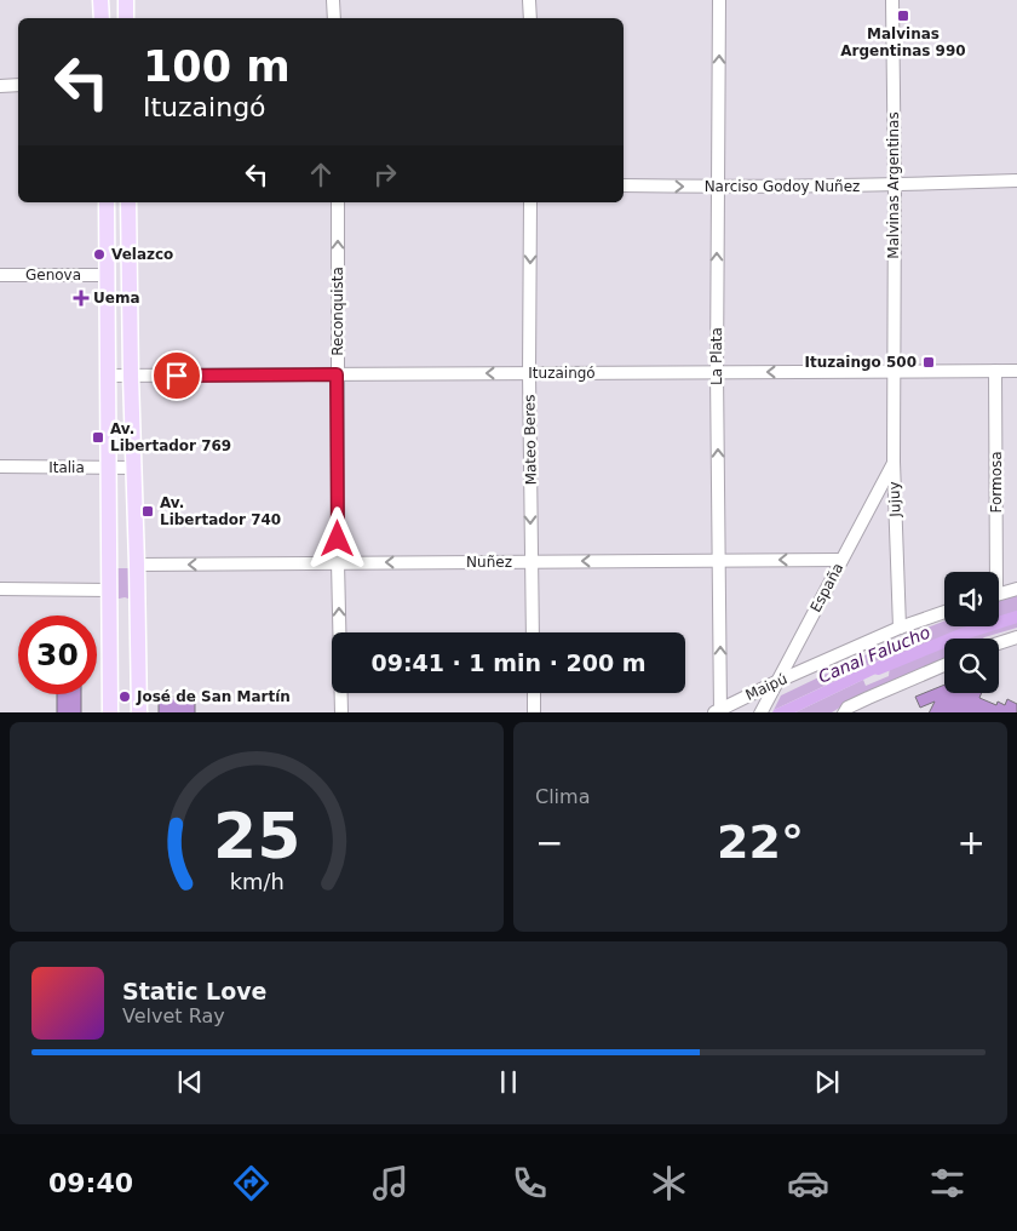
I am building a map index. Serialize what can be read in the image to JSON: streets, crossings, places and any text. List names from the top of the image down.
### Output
{
  "streets": {
    "street": [
      "Malvinas Argentinas",
      "Narciso Godoy Nuñez",
      "Genova",
      "Reconquista",
      "La Plata",
      "Ituzaingó",
      "Mateo Beres",
      "Italia",
      "Formosa",
      "Jujuy",
      "Nuñez",
      "España",
      "Maipú"
    ]
  },
  "crossings": [
    ["Malvinas Argentinas", "Narciso Godoy Nuñez"],
    ["Malvinas Argentinas", "Ituzaingó"],
    ["Malvinas Argentinas", "Jujuy"],
    ["Narciso Godoy Nuñez", "La Plata"],
    ["Reconquista", "Ituzaingó"],
    ["Reconquista", "Nuñez"],
    ["La Plata", "Ituzaingó"],
    ["La Plata", "Nuñez"],
    ["La Plata", "Maipú"],
    ["Ituzaingó", "Mateo Beres"],
    ["Ituzaingó", "Formosa"],
    ["Ituzaingó", "Jujuy"],
    ["Mateo Beres", "Nuñez"],
    ["Jujuy", "España"],
    ["Jujuy", "Maipú"],
    ["Nuñez", "España"],
    ["España", "Maipú"]
  ],
  "one_way": [
    "Reconquista",
    "La Plata",
    "Ituzaingó",
    "Mateo Beres",
    "Nuñez"
  ],
  "water": ["Canal Falucho"],
  "places": {
    "transit": [
      "Malvinas Argentinas 990",
      "Ituzaingo 500",
      "Av. Libertador 769",
      "Av. Libertador 740"
    ],
    "other": ["Velazco", "José de San Martín"],
    "health": ["Uema"]
  },
  "page": {
    "turn": ["100 m", "Ituzaingó"],
    "limit": "30",
    "trip": "09:41 · 1 min · 200 m",
    "tile": "Clima",
    "heat": ["−", "22°", "+"],
    "song": ["Static Love", "Velvet Ray"],
    "tabs": "09:40",
    "gauge": ["25", "km/h"]
  }
}
